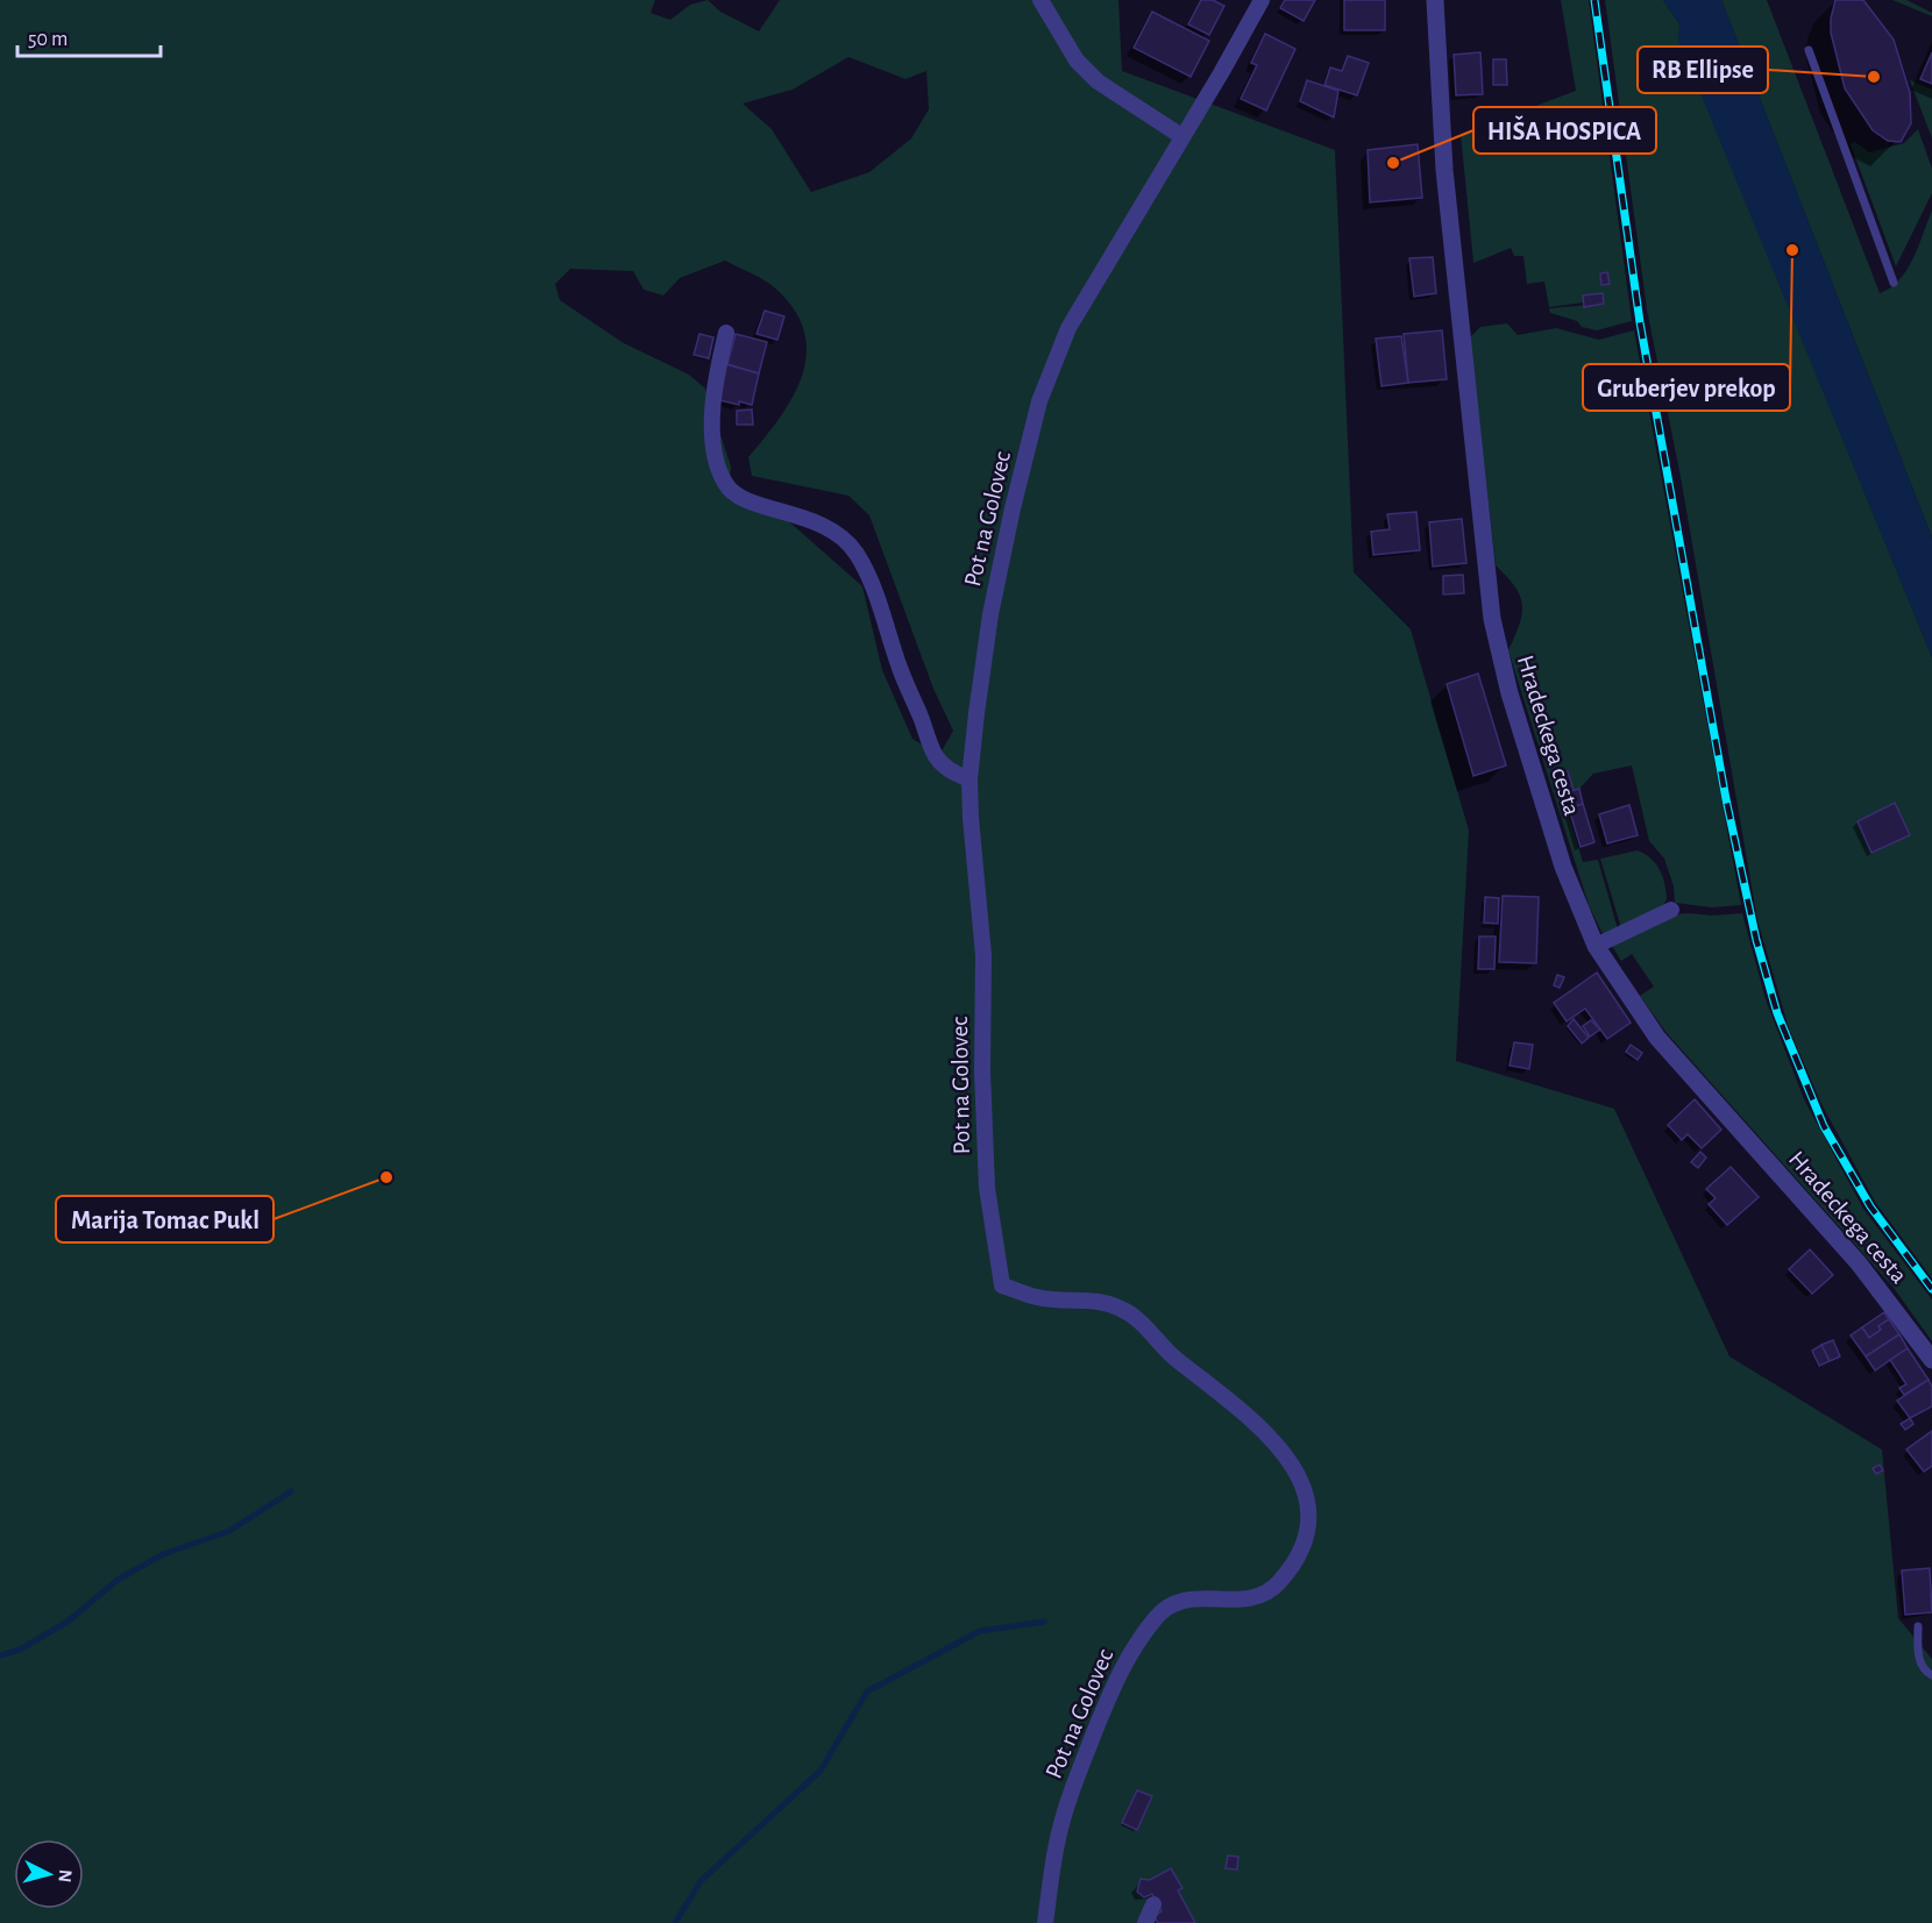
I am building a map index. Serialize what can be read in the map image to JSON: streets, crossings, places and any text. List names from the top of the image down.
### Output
{
  "streets": {
    "street": ["Pot na Golovec", "Hradeckega cesta"]
  },
  "places": [
    "RB Ellipse",
    "HIŠA HOSPICA",
    "Gruberjev prekop",
    "Marija Tomac Pukl"
  ],
  "scale_bar": "50 m",
  "north": "right"
}
